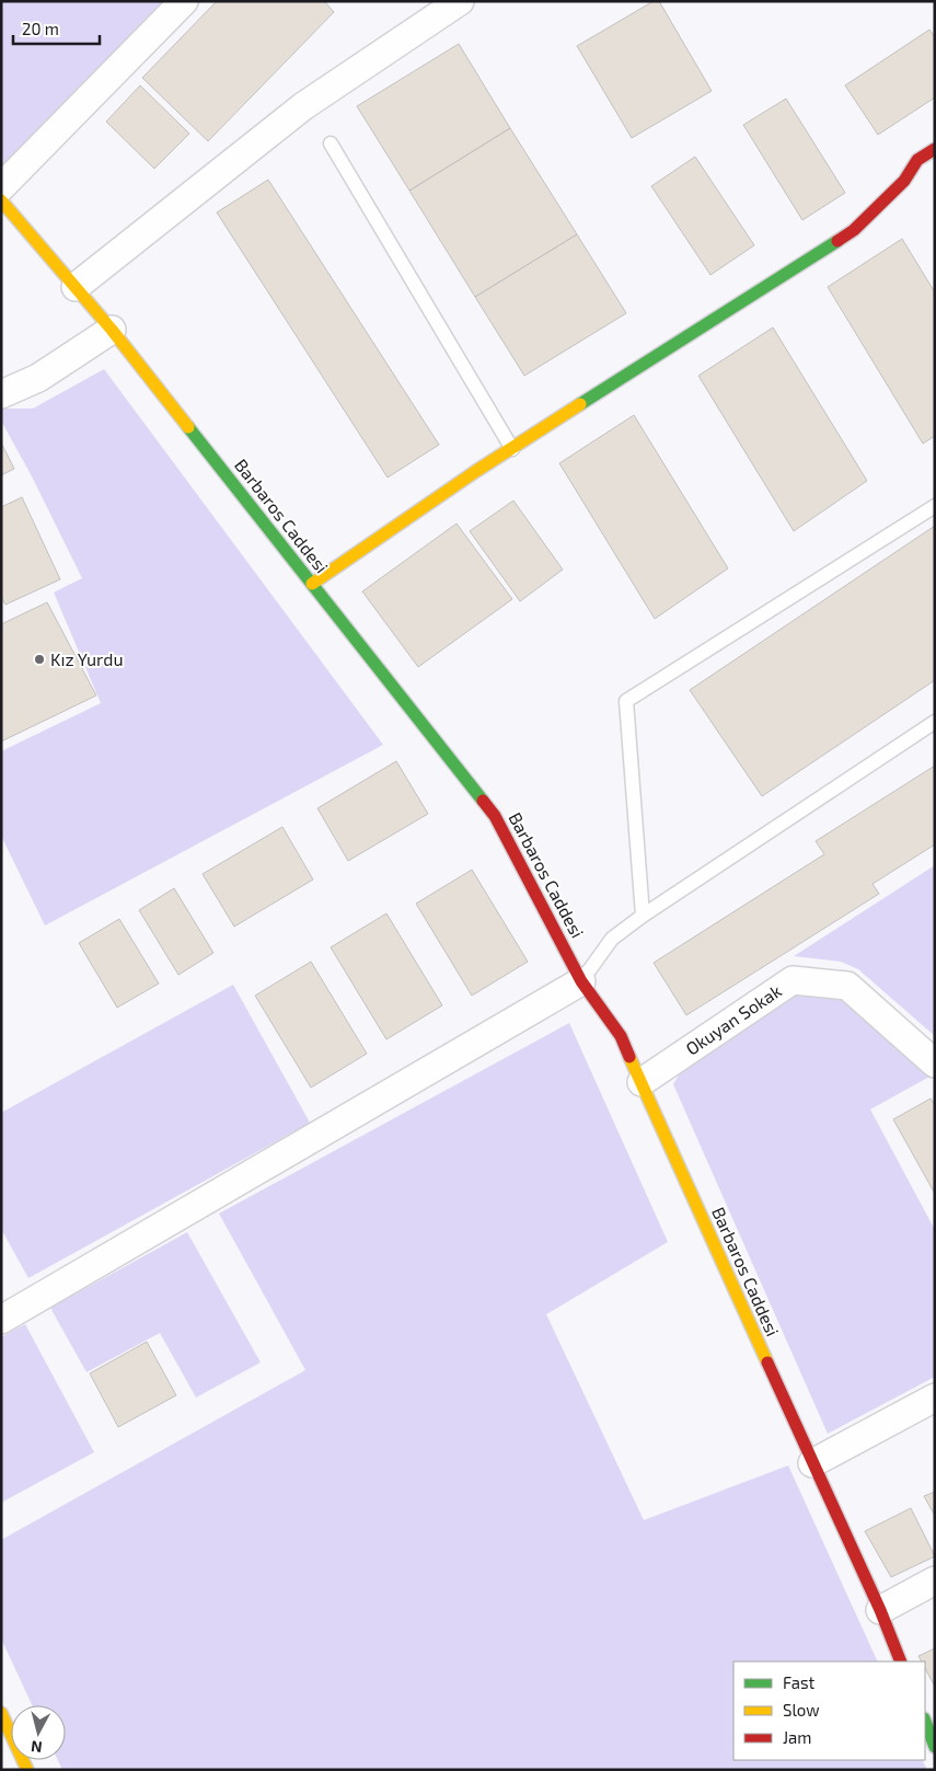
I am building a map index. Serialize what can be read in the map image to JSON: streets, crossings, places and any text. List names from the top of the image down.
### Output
{
  "streets": {
    "street": ["Barbaros Caddesi", "Okuyan Sokak"]
  },
  "crossings": [
    ["Barbaros Caddesi", "Okuyan Sokak"]
  ],
  "places": ["Kız Yurdu"],
  "legend": ["Fast", "Slow", "Jam"],
  "scale_bar": "20 m",
  "north": "bottom"
}
